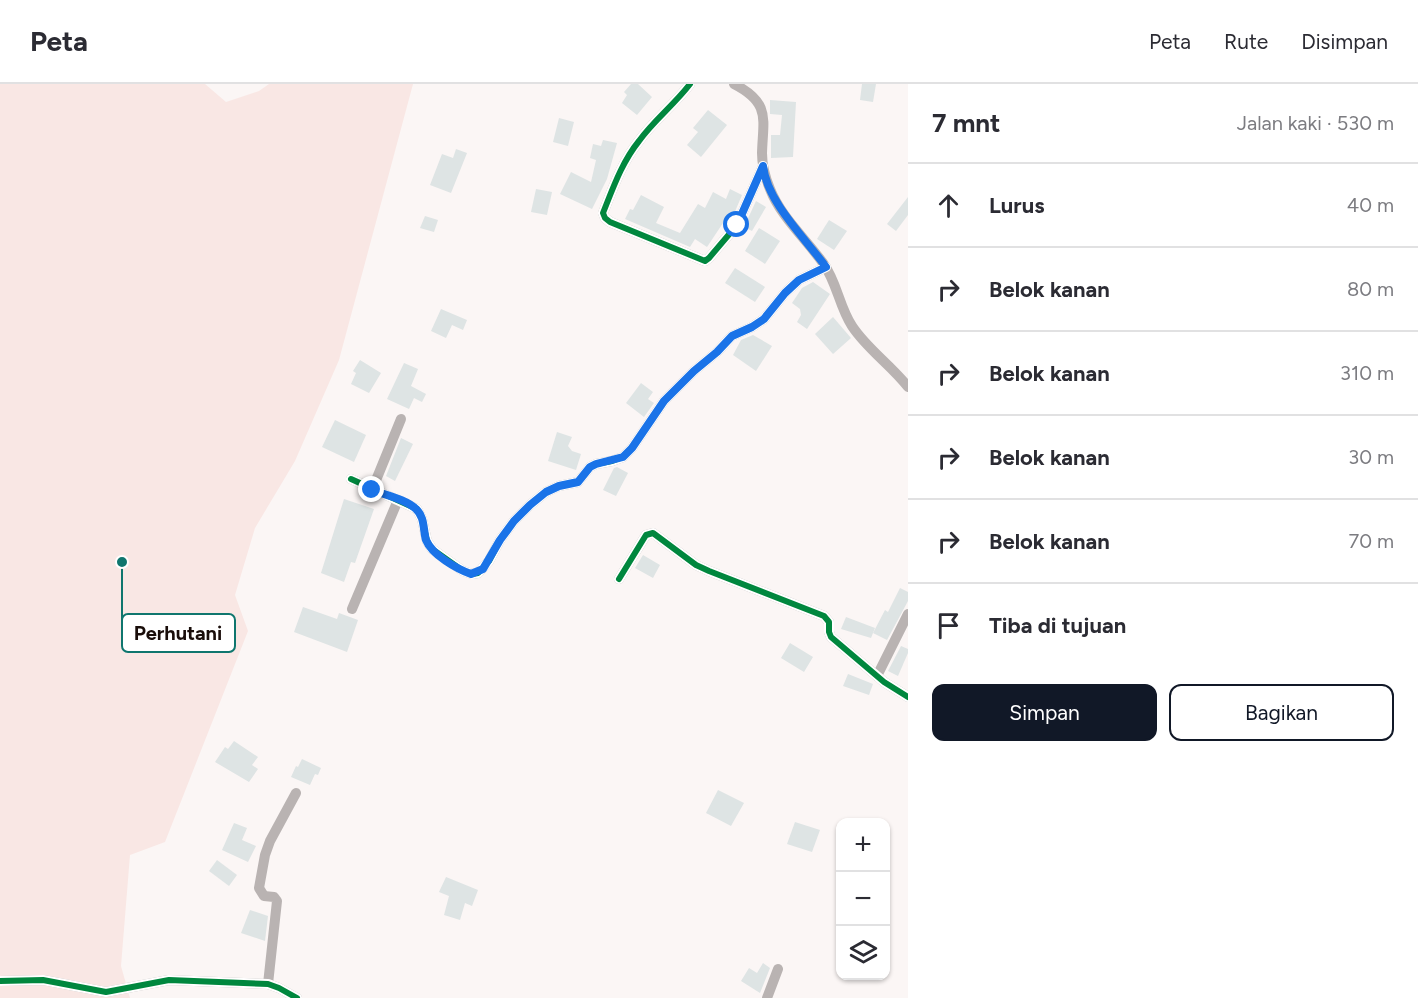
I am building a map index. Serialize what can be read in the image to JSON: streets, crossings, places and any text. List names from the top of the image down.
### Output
{
  "places": ["Perhutani"],
  "page": {
    "header": "Peta",
    "nav": ["Peta", "Rute", "Disimpan"],
    "heading": ["7 mnt", "Jalan kaki · 530 m"],
    "list": [
      ["Lurus", "40 m"],
      ["Belok kanan", "80 m"],
      ["Belok kanan", "310 m"],
      ["Belok kanan", "30 m"],
      ["Belok kanan", "70 m"],
      "Tiba di tujuan"
    ],
    "buttons": ["Simpan", "Bagikan"],
    "map_buttons": ["+", "−"]
  }
}
